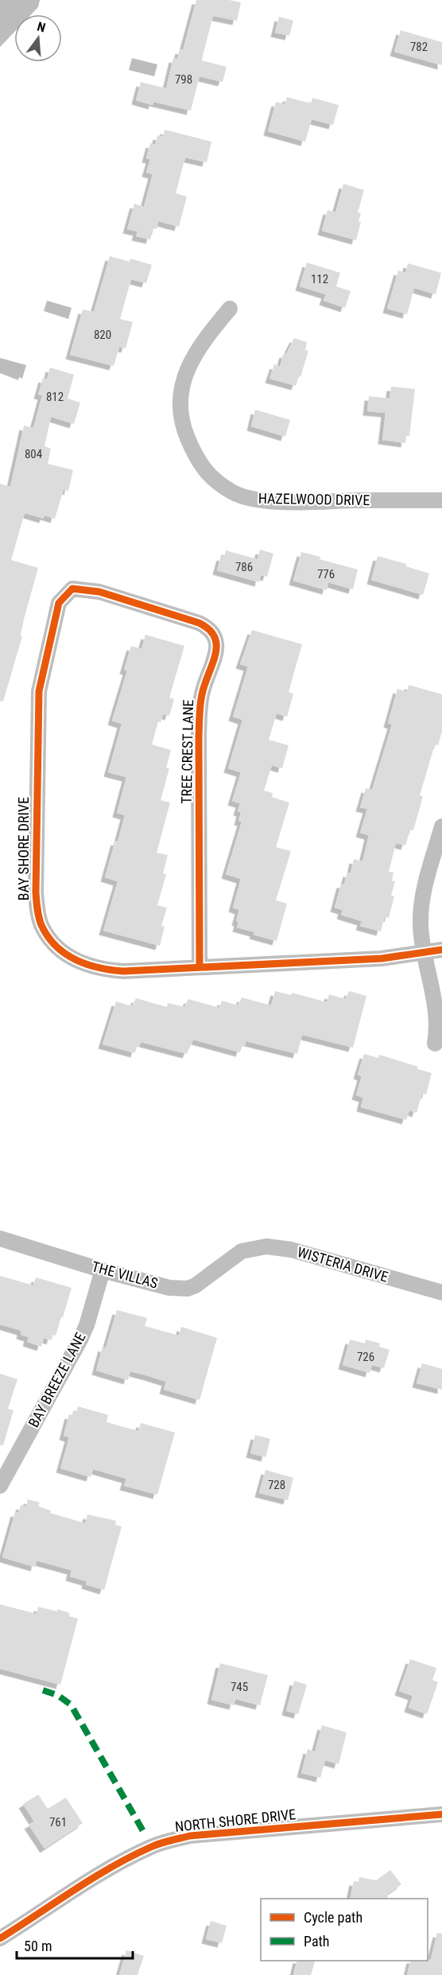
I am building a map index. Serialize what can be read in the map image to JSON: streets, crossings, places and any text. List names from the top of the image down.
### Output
{
  "streets": {
    "street": [
      "HAZELWOOD DRIVE",
      "TREE CREST LANE",
      "BAY SHORE DRIVE",
      "WISTERIA DRIVE",
      "THE VILLAS",
      "BAY BREEZE LANE",
      "NORTH SHORE DRIVE"
    ]
  },
  "crossings": [
    ["TREE CREST LANE", "BAY SHORE DRIVE"],
    ["WISTERIA DRIVE", "THE VILLAS"],
    ["THE VILLAS", "BAY BREEZE LANE"]
  ],
  "house_numbers": [
    "782",
    "798",
    "112",
    "820",
    "812",
    "804",
    "786",
    "776",
    "726",
    "728",
    "745",
    "761"
  ],
  "legend": ["Cycle path", "Path"],
  "scale_bar": "50 m",
  "north": "top"
}
